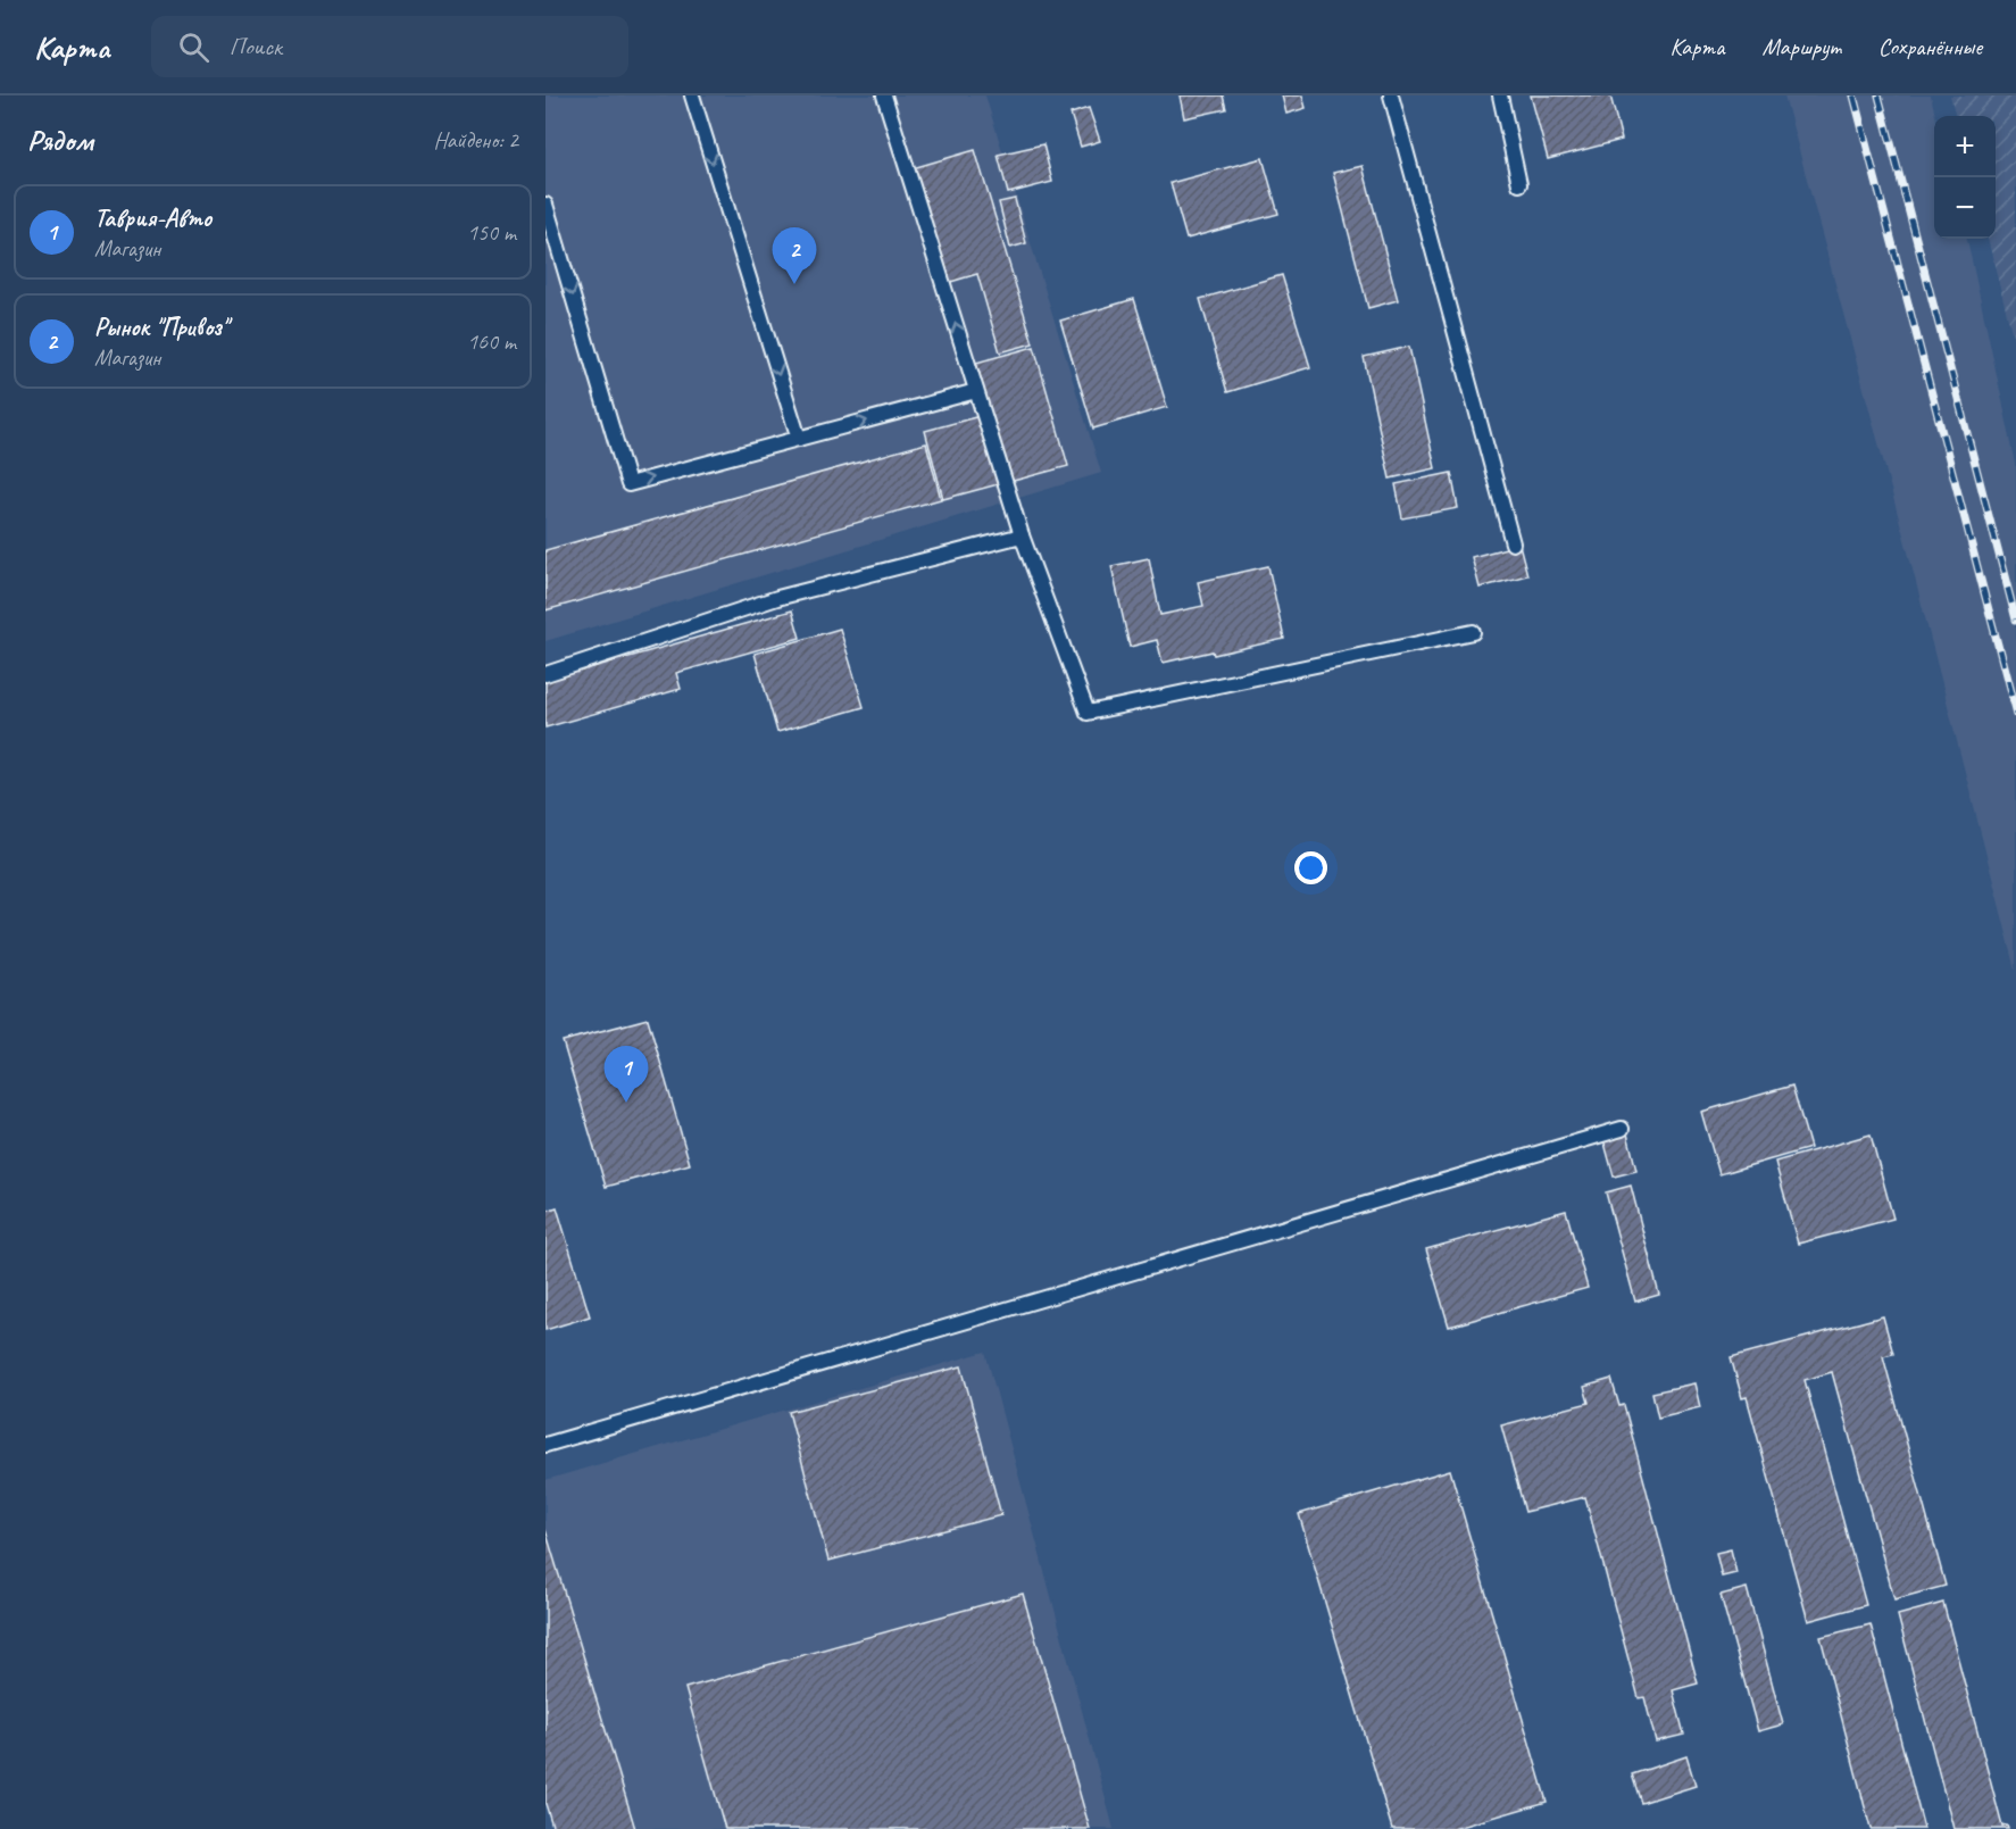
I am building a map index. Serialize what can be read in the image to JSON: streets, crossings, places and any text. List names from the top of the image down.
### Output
{
  "page": {
    "header": "Карта",
    "search": "Поиск",
    "nav": ["Карта", "Маршрут", "Сохранённые"],
    "heading": ["Рядом", "Найдено: 2"],
    "map_buttons": ["+", "−"],
    "list": [
      {
        "mark": "1",
        "name": "Таврия-Авто",
        "note": "Магазин",
        "value": "150 m"
      },
      {
        "mark": "2",
        "name": "Рынок \"Привоз\"",
        "note": "Магазин",
        "value": "160 m"
      }
    ],
    "pins": ["2", "1"]
  }
}
